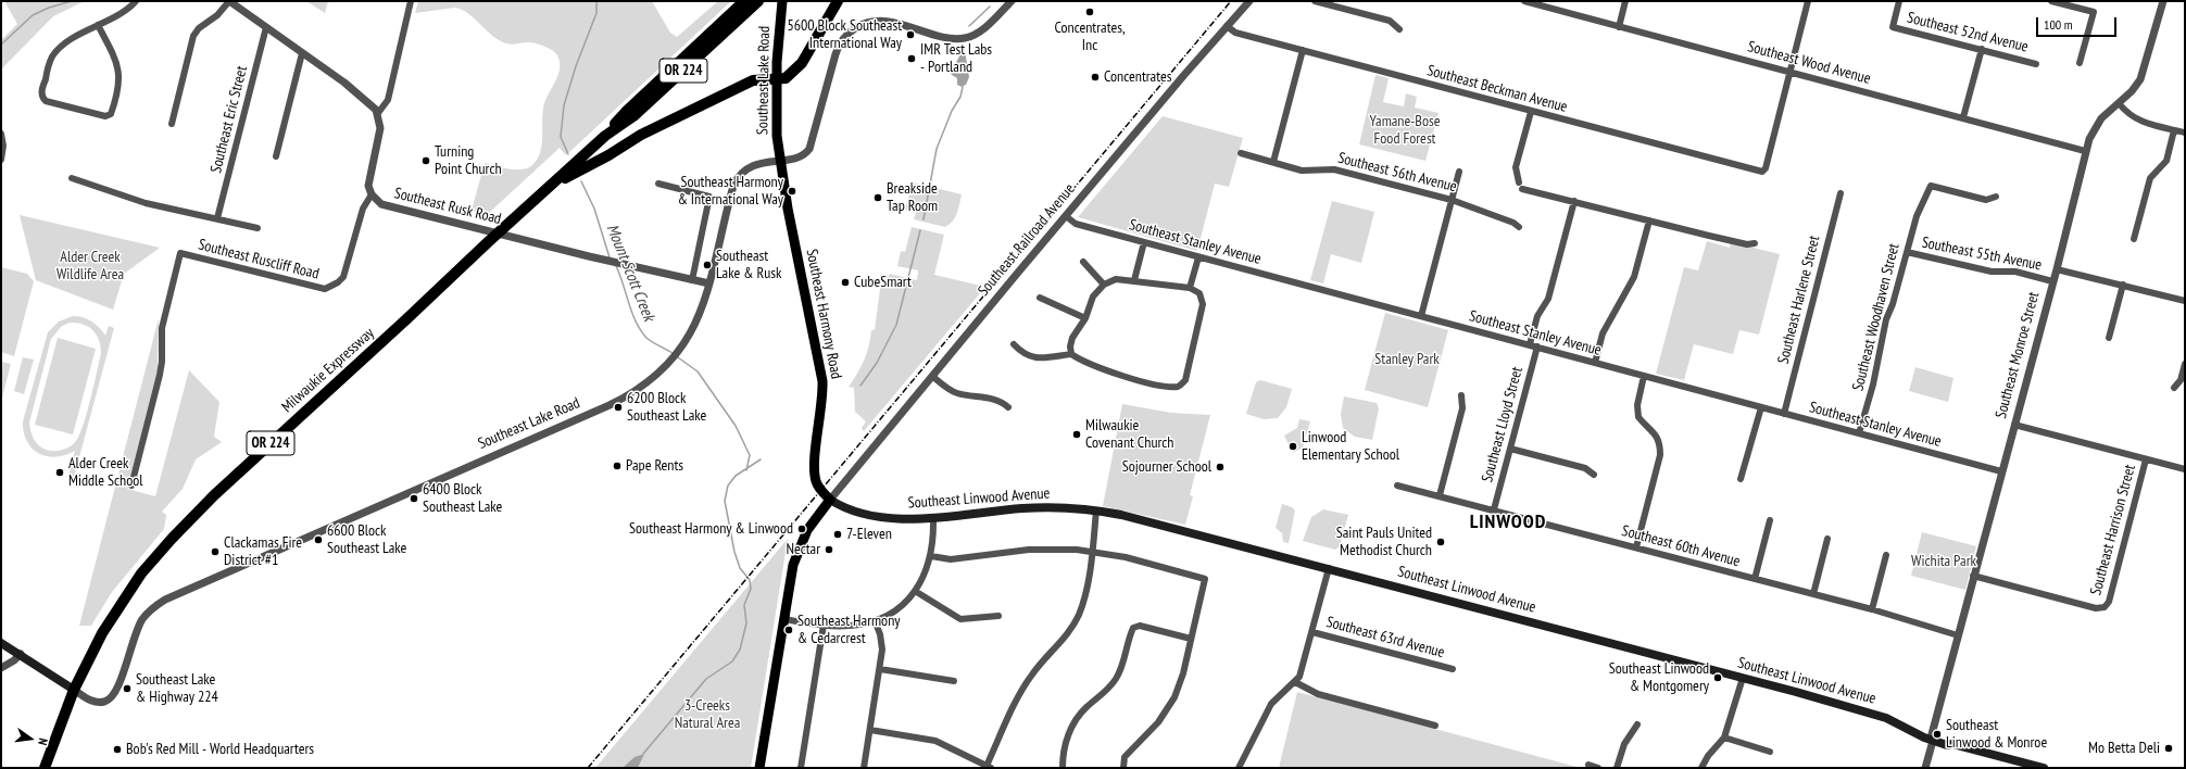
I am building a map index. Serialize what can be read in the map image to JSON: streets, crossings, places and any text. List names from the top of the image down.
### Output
{
  "streets": {
    "highway": ["OR 224", "Milwaukie Expressway"],
    "main road": ["Southeast Lake Road", "Southeast Harmony Road", "Southeast Linwood Avenue"],
    "street": [
      "Southeast 52nd Avenue",
      "Southeast Wood Avenue",
      "Southeast Beckman Avenue",
      "Southeast Eric Street",
      "Southeast 56th Avenue",
      "Southeast Rusk Road",
      "Southeast Railroad Avenue",
      "Southeast Stanley Avenue",
      "Southeast 55th Avenue",
      "Southeast Ruscliff Road",
      "Southeast Harlene Street",
      "Southeast Woodhaven Street",
      "Southeast Monroe Street",
      "Southeast Lloyd Street",
      "Southeast Harrison Street",
      "Southeast 60th Avenue",
      "Southeast 63rd Avenue"
    ]
  },
  "crossings": [
    ["Southeast Wood Avenue", "Southeast Beckman Avenue"],
    ["Southeast Wood Avenue", "Southeast Monroe Street"],
    ["Southeast Lake Road", "Southeast Rusk Road"],
    ["Southeast Lake Road", "Southeast Harmony Road"],
    ["Southeast Lake Road", "Milwaukie Expressway"],
    ["Southeast Beckman Avenue", "Southeast Railroad Avenue"],
    ["Southeast Rusk Road", "Southeast Ruscliff Road"],
    ["Southeast Rusk Road", "Milwaukie Expressway"],
    ["Southeast Railroad Avenue", "Southeast Stanley Avenue"],
    ["Southeast Railroad Avenue", "Southeast Harmony Road"],
    ["Southeast Railroad Avenue", "Southeast Linwood Avenue"],
    ["Southeast Stanley Avenue", "Southeast Harlene Street"],
    ["Southeast Stanley Avenue", "Southeast Woodhaven Street"],
    ["Southeast Stanley Avenue", "Southeast Monroe Street"],
    ["Southeast Stanley Avenue", "Southeast Lloyd Street"],
    ["Southeast 55th Avenue", "Southeast Woodhaven Street"],
    ["Southeast 55th Avenue", "Southeast Monroe Street"],
    ["Southeast Harmony Road", "Southeast Linwood Avenue"],
    ["Southeast Monroe Street", "Southeast Linwood Avenue"],
    ["Southeast Monroe Street", "Southeast Harrison Street"],
    ["Southeast Monroe Street", "Southeast 60th Avenue"],
    ["Southeast Lloyd Street", "Southeast 60th Avenue"]
  ],
  "districts": ["LINWOOD"],
  "water": ["Mount Scott Creek"],
  "parks": [
    "Yamane-Bose Food Forest",
    "Alder Creek Wildlife Area",
    "Stanley Park",
    "Wichita Park",
    "3-Creeks Natural Area"
  ],
  "places": [
    "Concentrates, Inc",
    "5600 Block Southeast International Way",
    "IMR Test Labs - Portland",
    "Concentrates",
    "Turning Point Church",
    "Southeast Harmony & International Way",
    "Breakside Tap Room",
    "Southeast Lake & Rusk",
    "CubeSmart",
    "6200 Block Southeast Lake",
    "Milwaukie Covenant Church",
    "Linwood Elementary School",
    "Pape Rents",
    "Sojourner School",
    "Alder Creek Middle School",
    "6400 Block Southeast Lake",
    "Southeast Harmony & Linwood",
    "7-Eleven",
    "6600 Block Southeast Lake",
    "Saint Pauls United Methodist Church",
    "Nectar",
    "Clackamas Fire District #1",
    "Southeast Harmony & Cedarcrest",
    "Southeast Linwood & Montgomery",
    "Southeast Lake & Highway 224",
    "Southeast Linwood & Monroe",
    "Mo Betta Deli",
    "Bob's Red Mill - World Headquarters"
  ],
  "scale_bar": "100 m",
  "north": "right"
}
